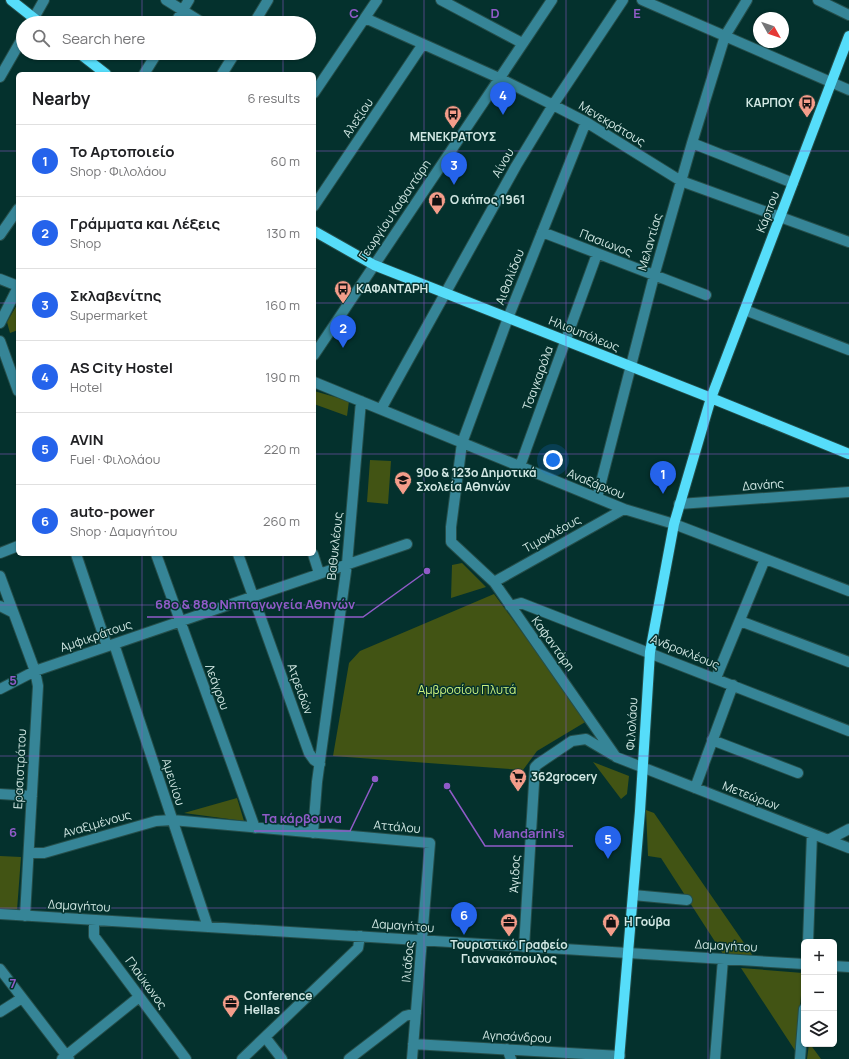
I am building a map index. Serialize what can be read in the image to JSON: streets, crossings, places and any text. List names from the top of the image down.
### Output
{
  "streets": {
    "main road": ["Κάρπου", "Ηλιουπόλεως", "Φιλολάου"],
    "street": [
      "Αλεξίου",
      "Μενεκράτους",
      "Αίνου",
      "Γεωργίου Καφαντάρη",
      "Μελαντίας",
      "Πασιωνος",
      "Αιθαλίδου",
      "Τσαγκαρόλα",
      "Αναξάρχου",
      "Δανάης",
      "Τιμοκλέους",
      "Βαθυκλέους",
      "Αμφικράτους",
      "Καφαντάρη",
      "Ανδροκλέους",
      "Λεάγρου",
      "Ατρειδών",
      "Ερασιστράτου",
      "Αμεινίου",
      "Μετεώρων",
      "Αναξιμένους",
      "Αττάλου",
      "Άγιδος",
      "Δαμαγήτου",
      "Ιλιάδος",
      "Γλαύκωνος",
      "Αγησάνδρου"
    ]
  },
  "crossings": [
    ["Αλεξίου", "Μενεκράτους"],
    ["Μενεκράτους", "Αίνου"],
    ["Μενεκράτους", "Γεωργίου Καφαντάρη"],
    ["Μενεκράτους", "Κάρπου"],
    ["Μενεκράτους", "Μελαντίας"],
    ["Μενεκράτους", "Αιθαλίδου"],
    ["Αίνου", "Ηλιουπόλεως"],
    ["Αίνου", "Αναξάρχου"],
    ["Γεωργίου Καφαντάρη", "Ηλιουπόλεως"],
    ["Κάρπου", "Ηλιουπόλεως"],
    ["Κάρπου", "Φιλολάου"],
    ["Μελαντίας", "Πασιωνος"],
    ["Μελαντίας", "Ηλιουπόλεως"],
    ["Μελαντίας", "Αναξάρχου"],
    ["Πασιωνος", "Αιθαλίδου"],
    ["Πασιωνος", "Τσαγκαρόλα"],
    ["Αιθαλίδου", "Ηλιουπόλεως"],
    ["Αιθαλίδου", "Αναξάρχου"],
    ["Αιθαλίδου", "Καφαντάρη"],
    ["Ηλιουπόλεως", "Τσαγκαρόλα"],
    ["Ηλιουπόλεως", "Φιλολάου"],
    ["Τσαγκαρόλα", "Αναξάρχου"],
    ["Αναξάρχου", "Τιμοκλέους"],
    ["Αναξάρχου", "Βαθυκλέους"],
    ["Αναξάρχου", "Καφαντάρη"],
    ["Αναξάρχου", "Φιλολάου"],
    ["Δανάης", "Φιλολάου"],
    ["Τιμοκλέους", "Καφαντάρη"],
    ["Βαθυκλέους", "Αμφικράτους"],
    ["Βαθυκλέους", "Ατρειδών"],
    ["Αμφικράτους", "Λεάγρου"],
    ["Αμφικράτους", "Ατρειδών"],
    ["Αμφικράτους", "Ερασιστράτου"],
    ["Αμφικράτους", "Αμεινίου"],
    ["Καφαντάρη", "Ανδροκλέους"],
    ["Καφαντάρη", "Άγιδος"],
    ["Ανδροκλέους", "Φιλολάου"],
    ["Λεάγρου", "Αττάλου"],
    ["Φιλολάου", "Μετεώρων"],
    ["Φιλολάου", "Δαμαγήτου"],
    ["Φιλολάου", "Αγησάνδρου"],
    ["Ερασιστράτου", "Αναξιμένους"],
    ["Ερασιστράτου", "Δαμαγήτου"],
    ["Αμεινίου", "Αναξιμένους"],
    ["Αμεινίου", "Αττάλου"],
    ["Αμεινίου", "Δαμαγήτου"],
    ["Αναξιμένους", "Αττάλου"],
    ["Αττάλου", "Ιλιάδος"],
    ["Άγιδος", "Δαμαγήτου"],
    ["Δαμαγήτου", "Ιλιάδος"],
    ["Δαμαγήτου", "Γλαύκωνος"],
    ["Ιλιάδος", "Αγησάνδρου"]
  ],
  "parks": ["Αμβροσίου Πλυτά"],
  "places": {
    "bus stop": ["ΚΑΡΠΟΥ", "ΜΕΝΕΚΡΑΤΟΥΣ", "ΚΑΦΑΝΤΑΡΗ"],
    "shop": ["Ο κήπος 1961", "Η Γούβα"],
    "school or university": ["90ο & 123ο Δημοτικά Σχολεία Αθηνών"],
    "other": ["68ο & 88ο Νηπιαγωγεία Αθηνών", "Τα κάρβουνα", "Mandarini's"],
    "supermarket": ["362grocery"],
    "office": ["Τουριστικό Γραφείο Γιαννακόπουλος", "Conference Hellas"]
  },
  "north": "bottom right",
  "page": {
    "search": "Search here",
    "heading": ["Nearby", "6 results"],
    "pins": [
      "4",
      "3",
      "2",
      "1",
      "5",
      "6"
    ],
    "list": [
      {
        "mark": "1",
        "name": "Το Αρτοποιείο",
        "note": "Shop · Φιλολάου",
        "value": "60 m"
      },
      {
        "mark": "2",
        "name": "Γράμματα και Λέξεις",
        "note": "Shop",
        "value": "130 m"
      },
      {
        "mark": "3",
        "name": "Σκλαβενίτης",
        "note": "Supermarket",
        "value": "160 m"
      },
      {
        "mark": "4",
        "name": "AS City Hostel",
        "note": "Hotel",
        "value": "190 m"
      },
      {
        "mark": "5",
        "name": "AVIN",
        "note": "Fuel · Φιλολάου",
        "value": "220 m"
      },
      {
        "mark": "6",
        "name": "auto-power",
        "note": "Shop · Δαμαγήτου",
        "value": "260 m"
      }
    ],
    "map_buttons": ["+", "−"]
  },
  "grid": {
    "columns": ["C", "D", "E"],
    "rows": ["5", "6", "7"]
  }
}
